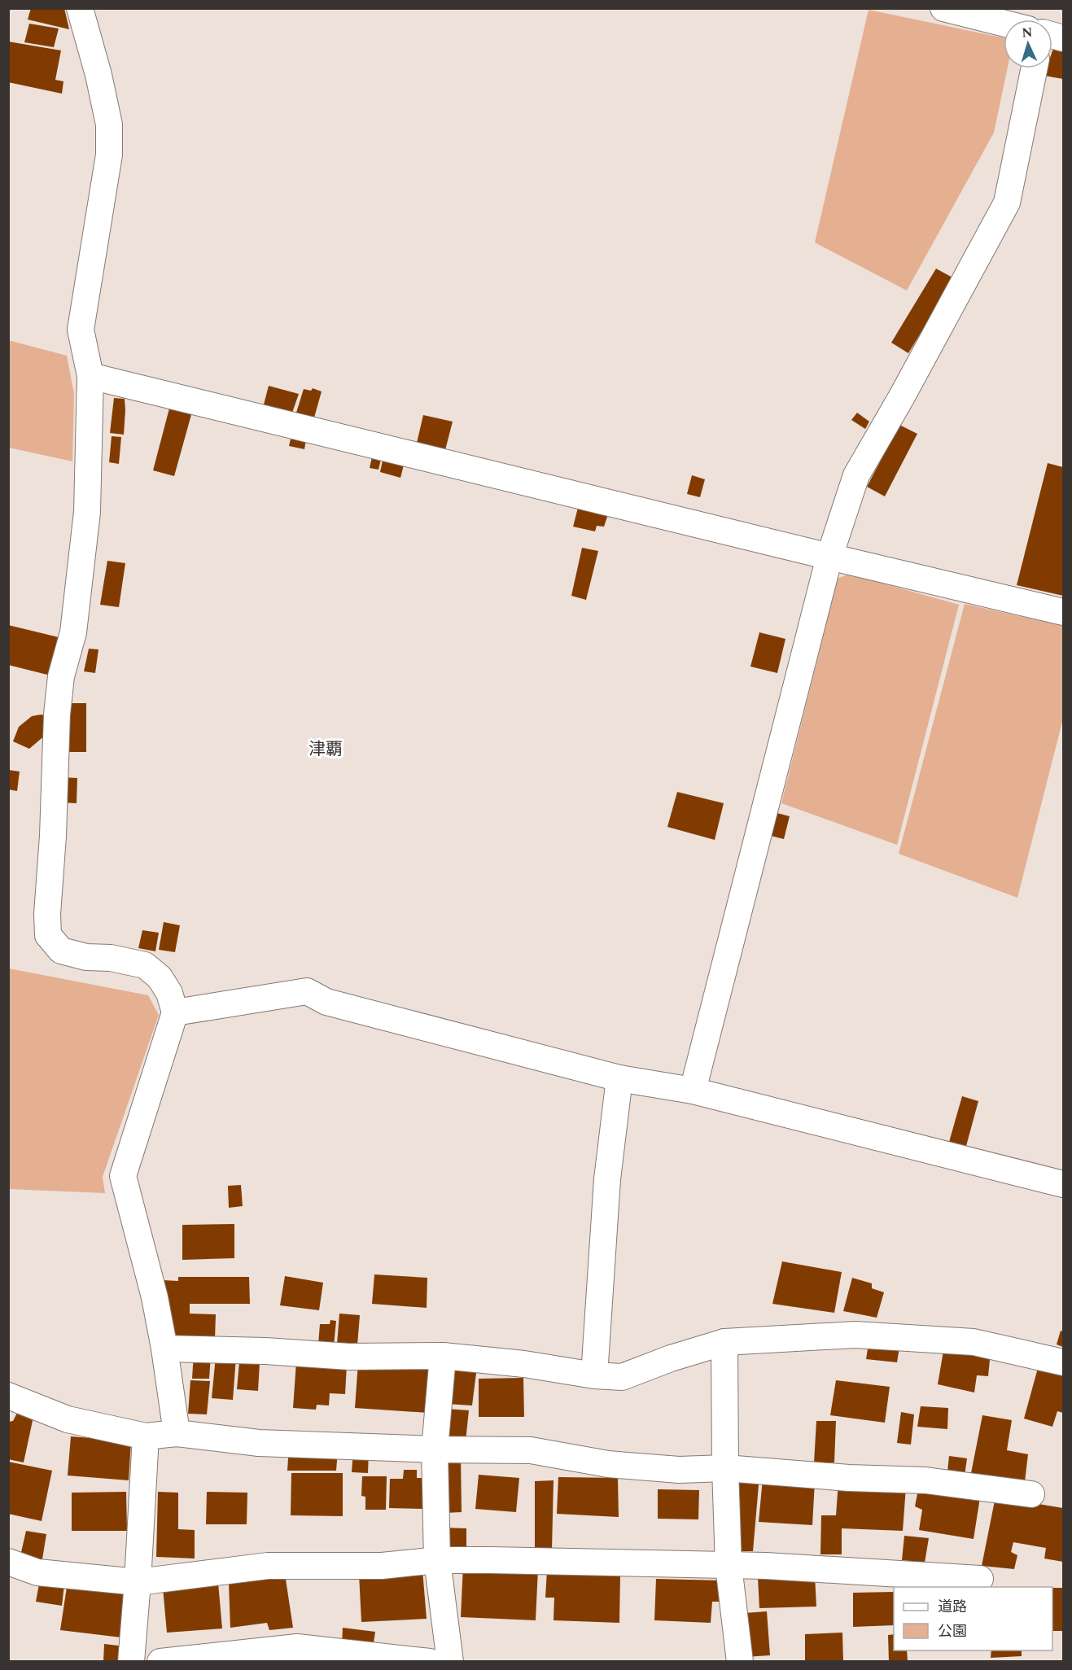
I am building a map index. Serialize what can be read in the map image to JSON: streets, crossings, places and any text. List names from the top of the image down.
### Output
{
  "districts": ["津覇"],
  "legend": ["道路", "公園"],
  "north": "top"
}
